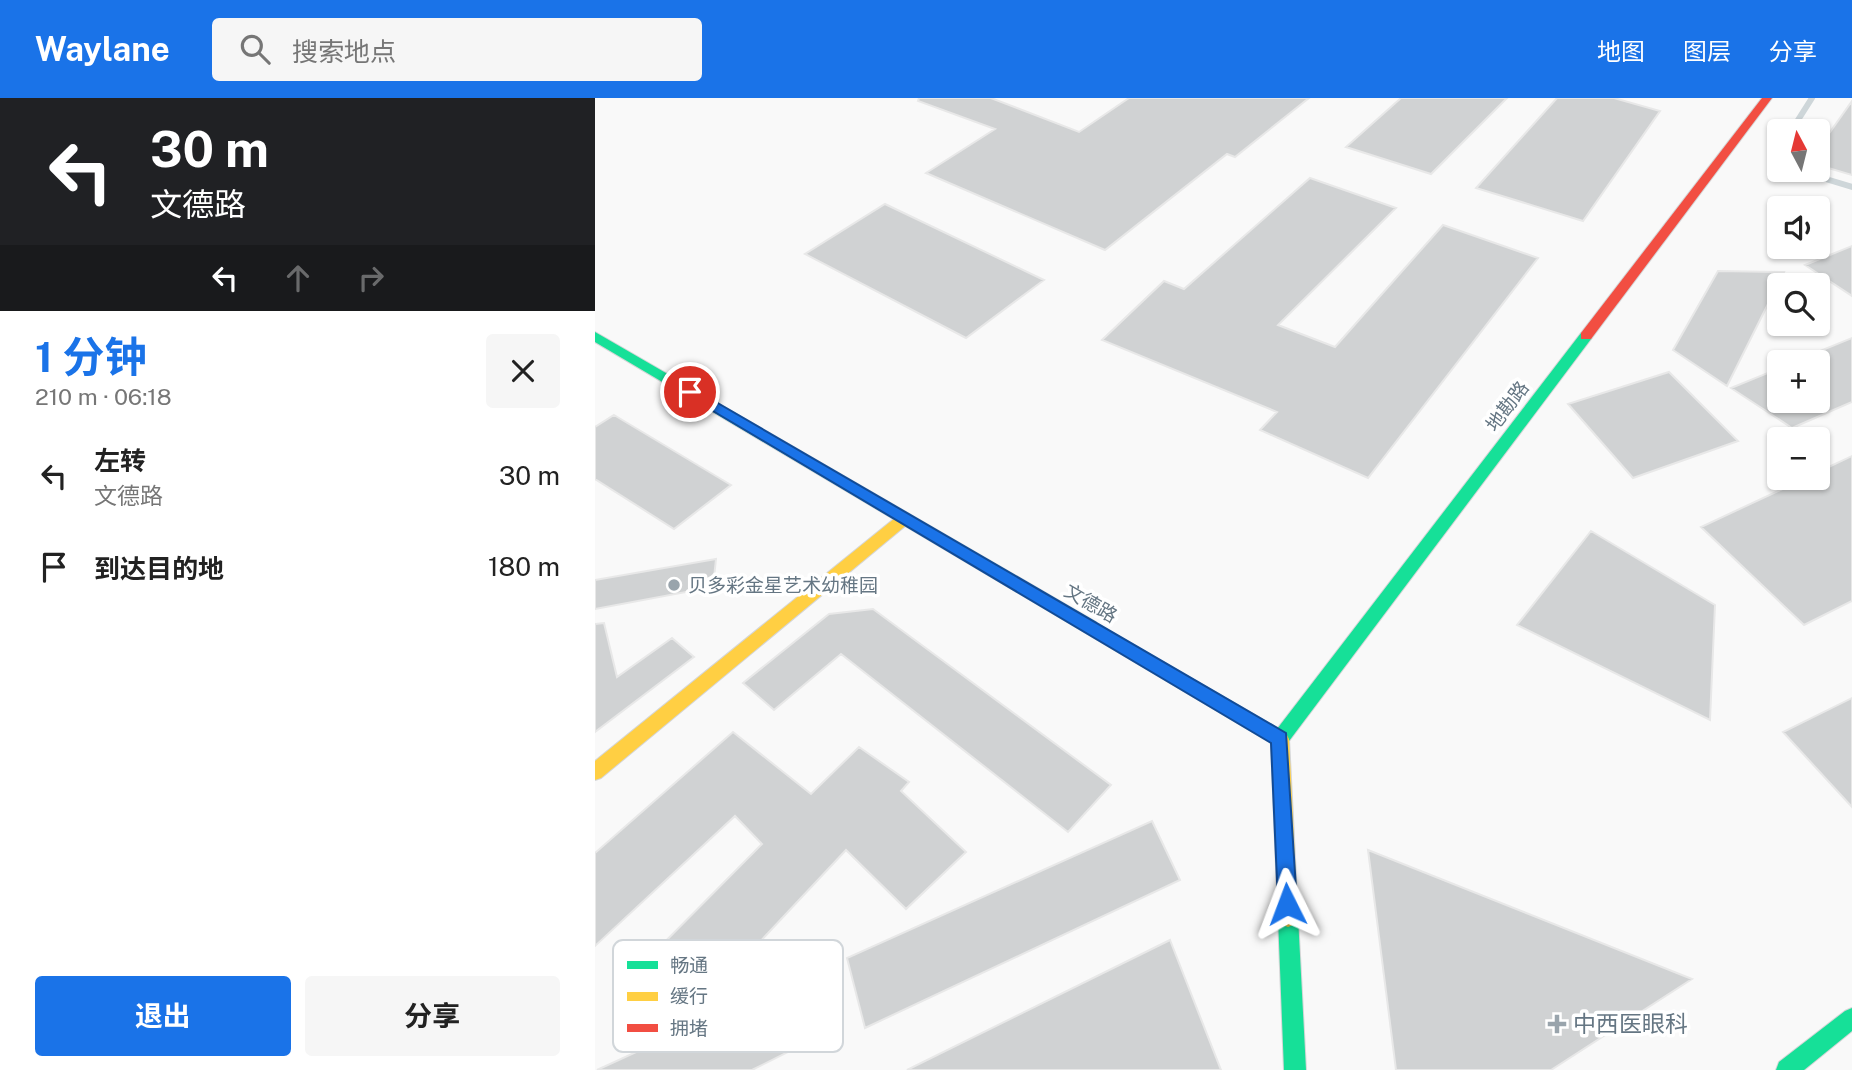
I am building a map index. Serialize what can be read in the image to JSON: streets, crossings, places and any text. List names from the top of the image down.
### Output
{
  "streets": {
    "street": ["地勘路", "文德路"]
  },
  "crossings": [
    ["地勘路", "文德路"]
  ],
  "places": {
    "other": ["贝多彩金星艺术幼稚园"],
    "health": ["中西医眼科"]
  },
  "legend": ["畅通", "缓行", "拥堵"],
  "north": "top",
  "page": {
    "header": "Waylane",
    "search": "搜索地点",
    "nav": ["地图", "图层", "分享"],
    "turn": ["30 m", "文德路"],
    "map_buttons": ["+", "−"],
    "heading": ["1 分钟", "210 m · 06:18"],
    "list": [
      {
        "name": "左转",
        "note": "文德路",
        "value": "30 m"
      },
      {
        "name": "到达目的地",
        "value": "180 m"
      }
    ],
    "buttons": ["退出", "分享"]
  }
}
